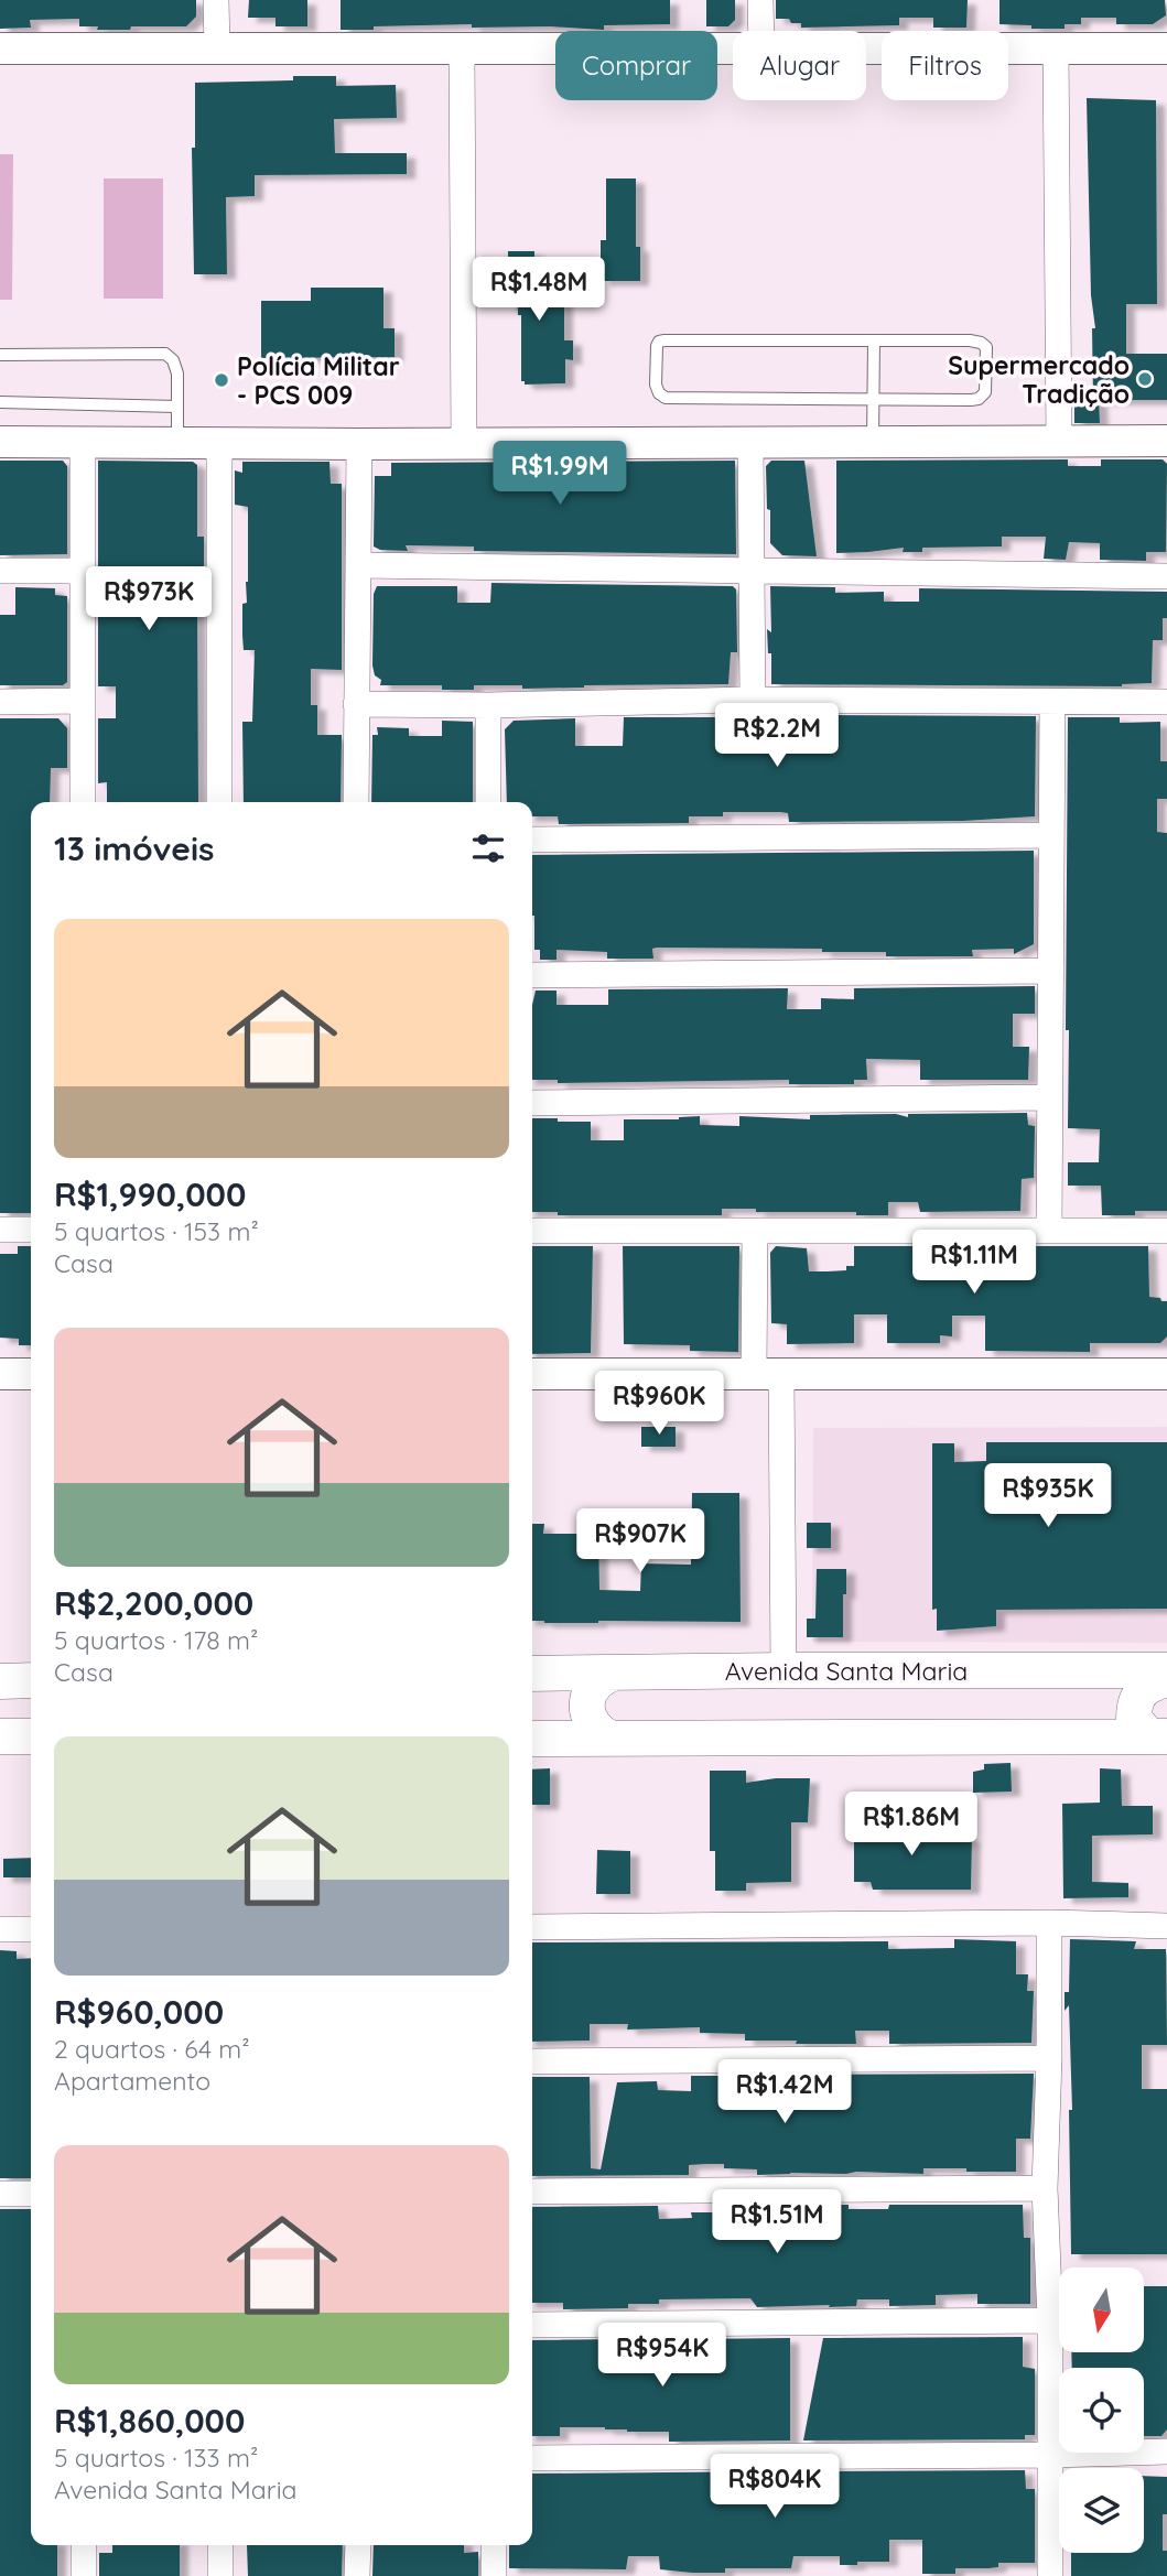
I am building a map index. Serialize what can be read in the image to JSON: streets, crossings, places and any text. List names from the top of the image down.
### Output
{
  "streets": {
    "main road": ["Avenida Santa Maria"]
  },
  "places": ["Supermercado Tradição", "Polícia Militar - PCS 009"],
  "north": "bottom",
  "page": {
    "chip": ["Comprar", "Alugar", "Filtros"],
    "price": [
      "R$1.48M",
      "R$1.99M",
      "R$973K",
      "R$2.2M",
      "R$1.11M",
      "R$960K",
      "R$935K",
      "R$907K",
      "R$1.86M",
      "R$1.42M",
      "R$1.51M",
      "R$954K",
      "R$804K"
    ],
    "heading": "13 imóveis",
    "list": [
      {
        "name": "R$1,990,000",
        "note": "5 quartos · 153 m² · Casa"
      },
      {
        "name": "R$2,200,000",
        "note": "5 quartos · 178 m² · Casa"
      },
      {
        "name": "R$960,000",
        "note": "2 quartos · 64 m² · Apartamento"
      },
      {
        "name": "R$1,860,000",
        "note": "5 quartos · 133 m² · Avenida Santa Maria"
      }
    ]
  }
}
